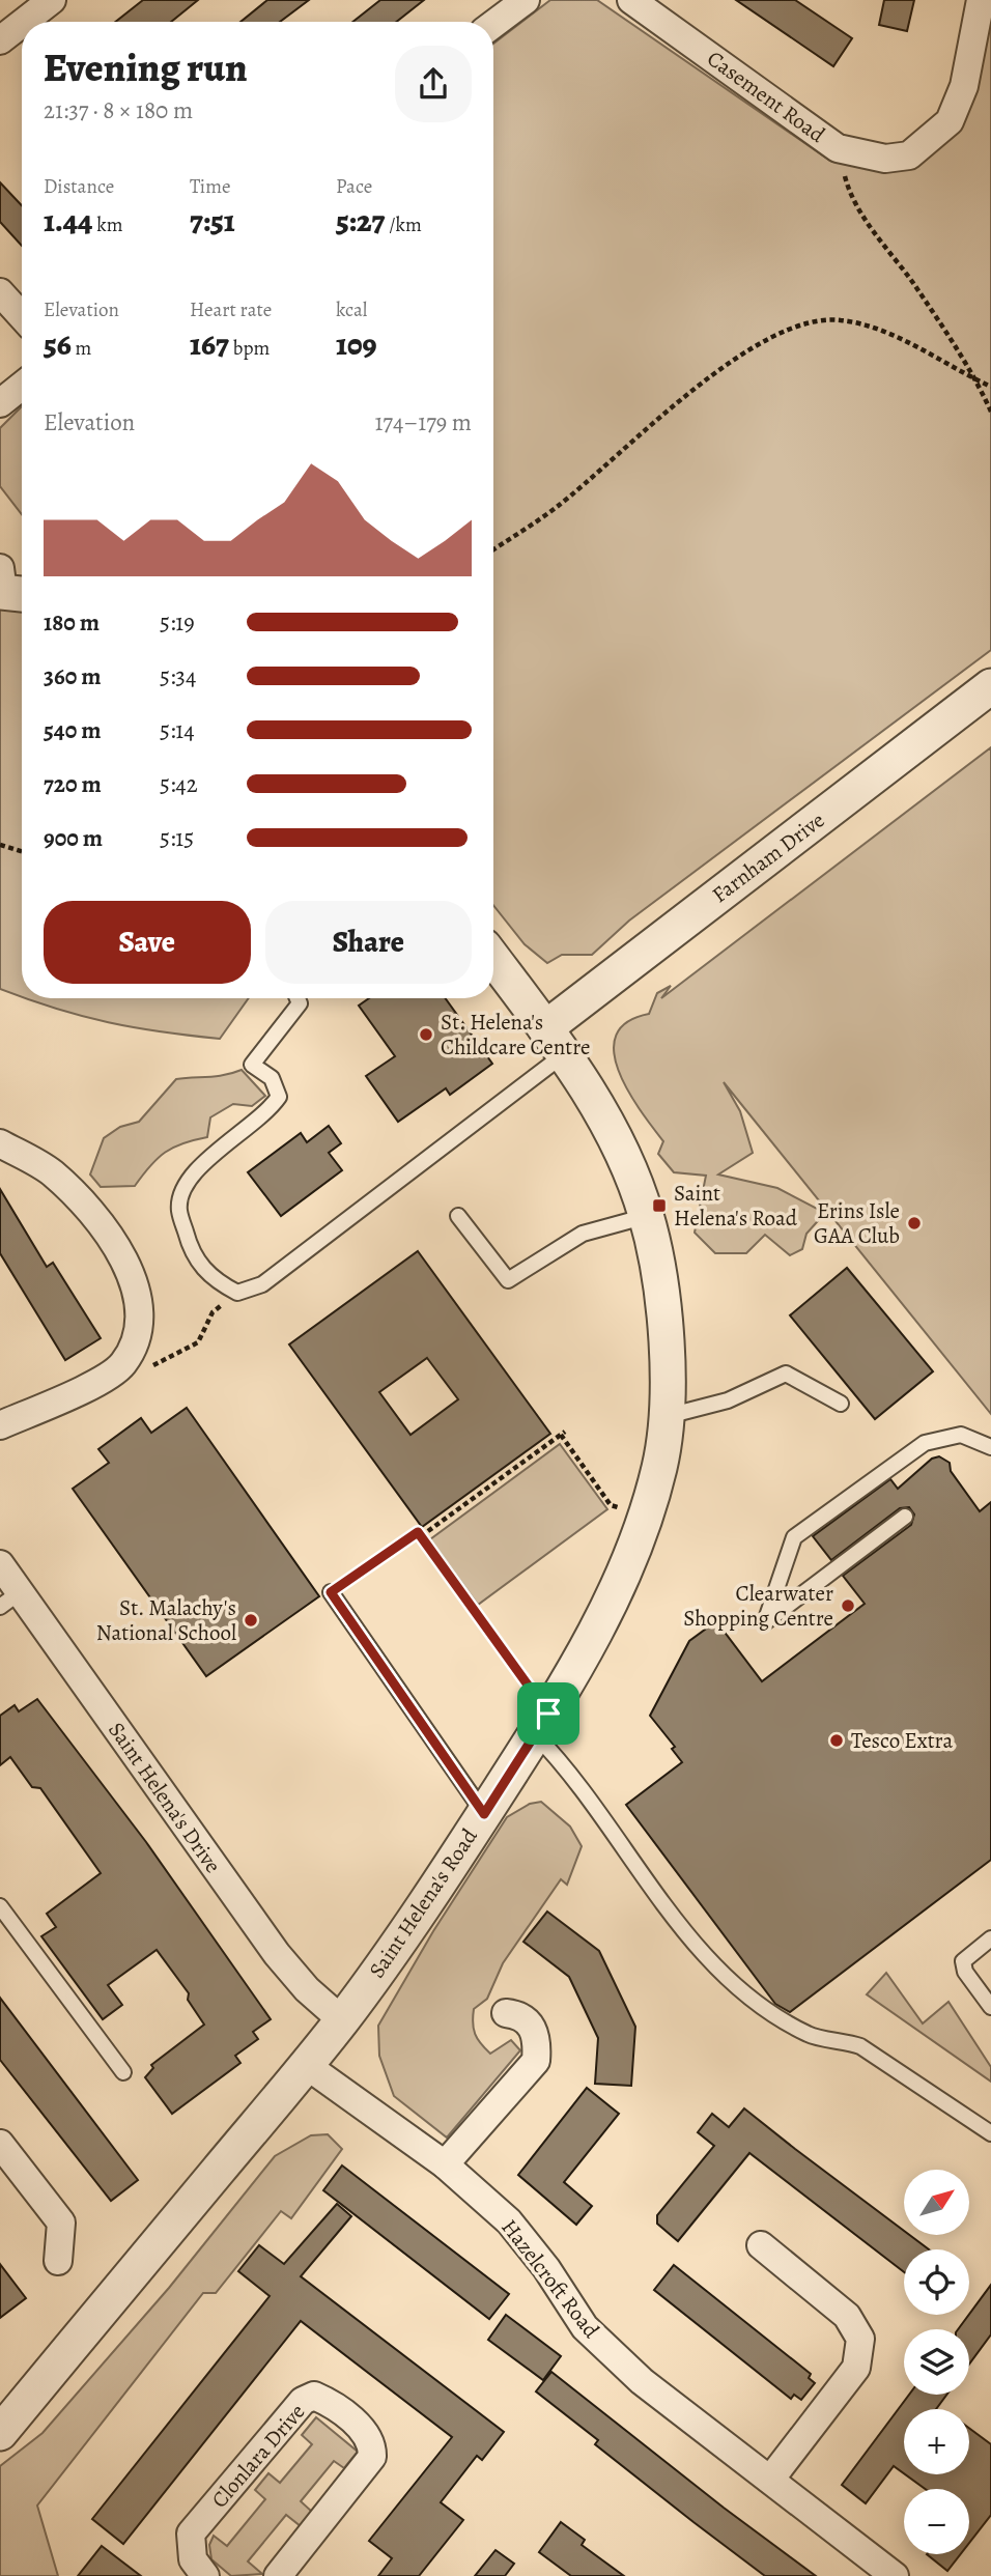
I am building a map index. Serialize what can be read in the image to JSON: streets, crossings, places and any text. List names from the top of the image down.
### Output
{
  "streets": {
    "street": [
      "Casement Road",
      "Farnham Drive",
      "Saint Helena's Drive",
      "Saint Helena's Road",
      "Hazelcroft Road",
      "Clonlara Drive"
    ]
  },
  "crossings": [
    ["Farnham Drive", "Saint Helena's Road"],
    ["Saint Helena's Drive", "Saint Helena's Road"],
    ["Saint Helena's Road", "Hazelcroft Road"]
  ],
  "places": {
    "other": [
      "St. Helena's Childcare Centre",
      "Erins Isle GAA Club",
      "Clearwater Shopping Centre",
      "St. Malachy's National School",
      "Tesco Extra"
    ],
    "transit": ["Saint Helena's Road"]
  },
  "north": "top right",
  "page": {
    "heading": ["Evening run", "21:37 · 8 × 180 m"],
    "stats": [
      ["Distance", "1.44 km"],
      ["Time", "7:51"],
      ["Pace", "5:27 /km"],
      ["Elevation", "56 m"],
      ["Heart rate", "167 bpm"],
      ["kcal", "109"]
    ],
    "chart": ["Elevation", "174–179 m"],
    "list": [
      {
        "name": "180 m",
        "note": "5:19"
      },
      {
        "name": "360 m",
        "note": "5:34"
      },
      {
        "name": "540 m",
        "note": "5:14"
      },
      {
        "name": "720 m",
        "note": "5:42"
      },
      {
        "name": "900 m",
        "note": "5:15"
      }
    ],
    "buttons": ["Save", "Share"],
    "map_buttons": ["+", "−"]
  }
}
